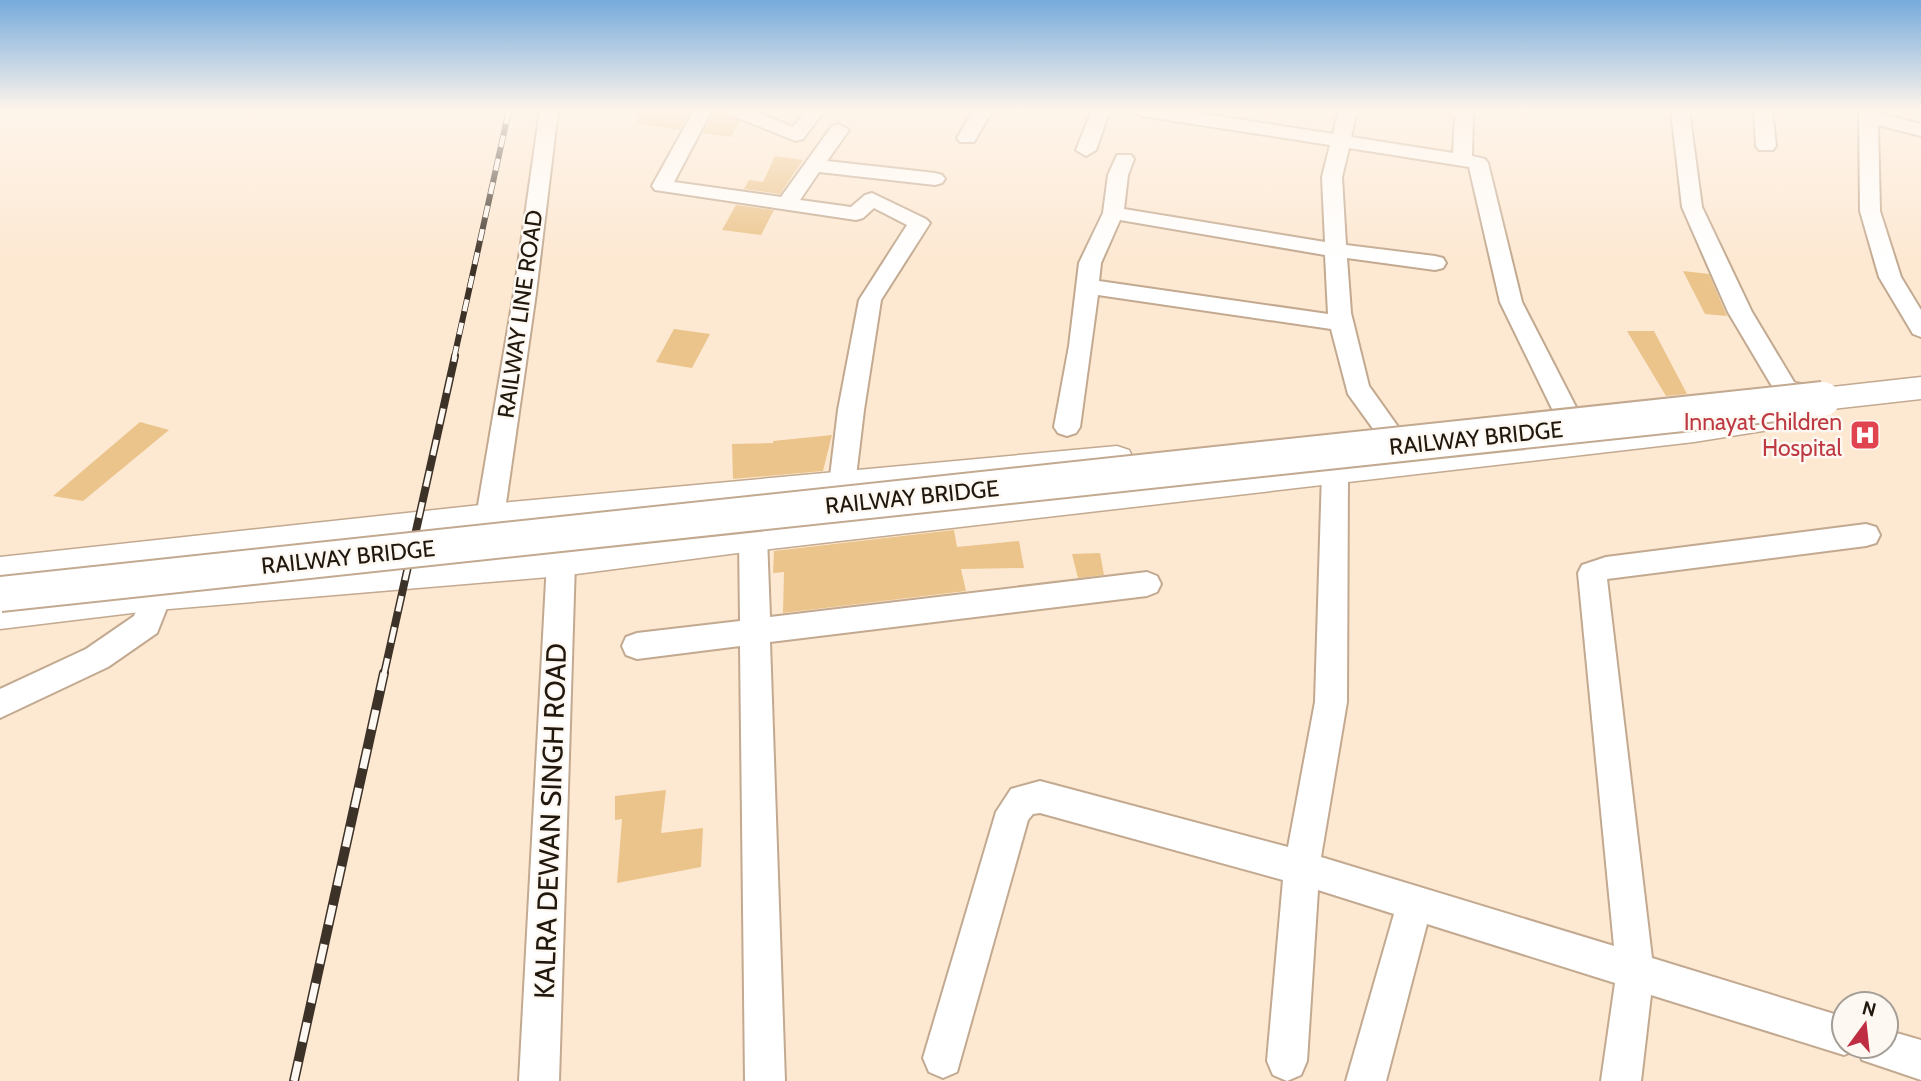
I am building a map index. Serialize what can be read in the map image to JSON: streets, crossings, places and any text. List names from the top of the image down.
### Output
{
  "streets": {
    "main road": ["RAILWAY BRIDGE"],
    "street": ["RAILWAY LINE ROAD", "KALRA DEWAN SINGH ROAD"]
  },
  "places": {
    "hospital": ["Innayat Children Hospital"]
  },
  "north": "top"
}
